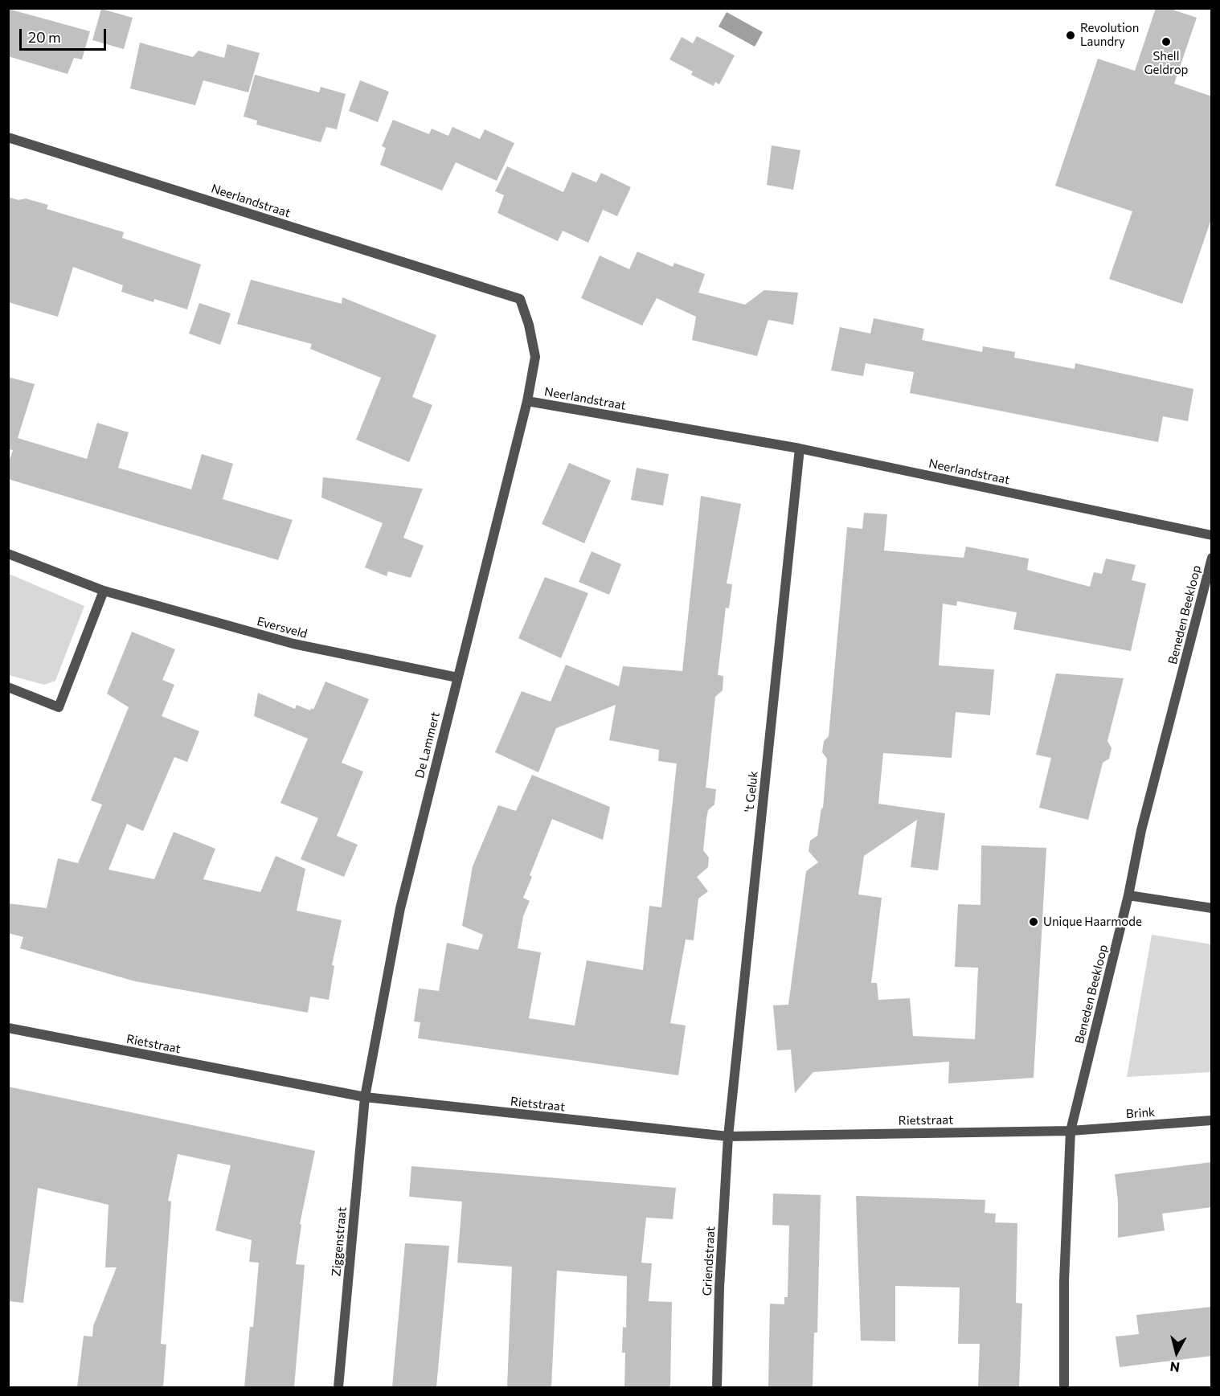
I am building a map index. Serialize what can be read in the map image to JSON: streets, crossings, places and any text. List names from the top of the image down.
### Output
{
  "streets": {
    "street": [
      "Neerlandstraat",
      "Beneden Beekloop",
      "Eversveld",
      "De Lammert",
      "'t Geluk",
      "Rietstraat",
      "Brink",
      "Ziggenstraat",
      "Griendstraat"
    ]
  },
  "crossings": [
    ["Neerlandstraat", "De Lammert"],
    ["Neerlandstraat", "'t Geluk"],
    ["Beneden Beekloop", "Rietstraat"],
    ["Beneden Beekloop", "Brink"],
    ["Eversveld", "De Lammert"],
    ["De Lammert", "Rietstraat"],
    ["De Lammert", "Ziggenstraat"],
    ["'t Geluk", "Rietstraat"],
    ["'t Geluk", "Griendstraat"],
    ["Rietstraat", "Brink"],
    ["Rietstraat", "Ziggenstraat"],
    ["Rietstraat", "Griendstraat"]
  ],
  "places": ["Revolution Laundry", "Shell Geldrop", "Unique Haarmode"],
  "scale_bar": "20 m",
  "north": "bottom"
}
